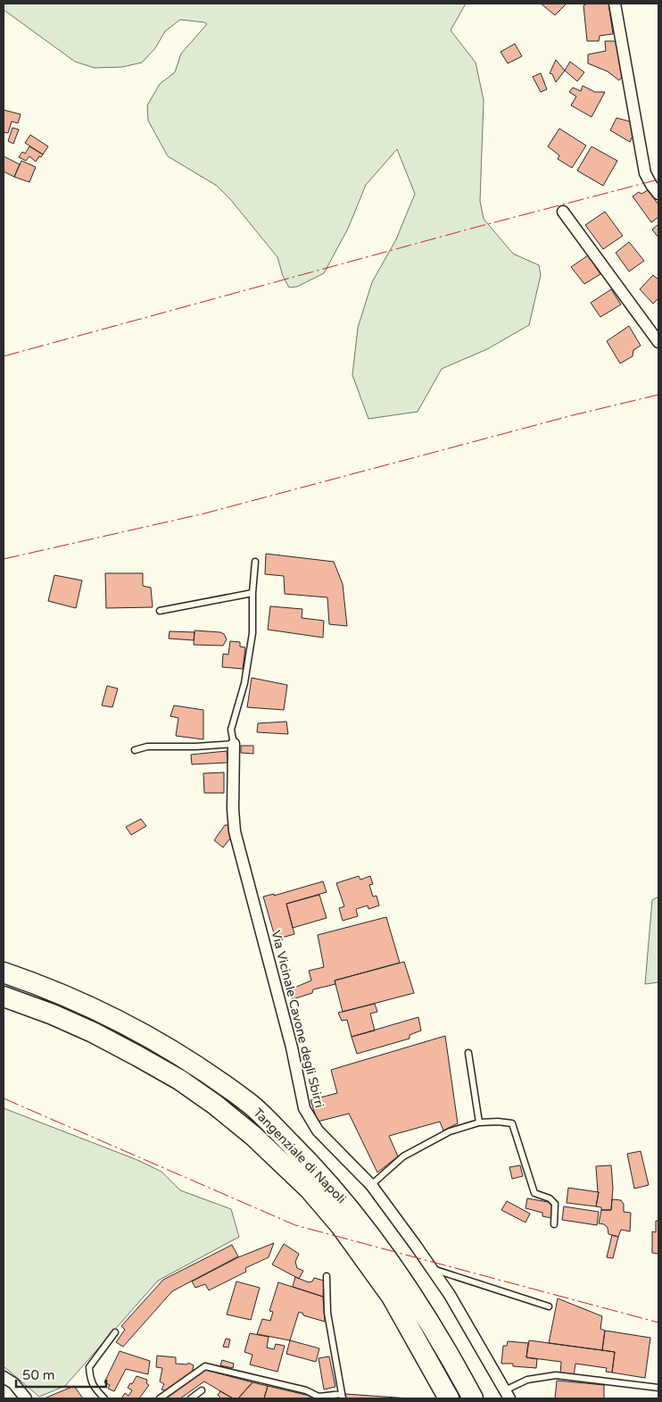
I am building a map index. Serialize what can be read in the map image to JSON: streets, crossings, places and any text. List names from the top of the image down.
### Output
{
  "streets": {
    "highway": ["Tangenziale di Napoli"],
    "street": ["Via Vicinale Cavone degli Sbirri"]
  },
  "scale_bar": "50 m"
}
